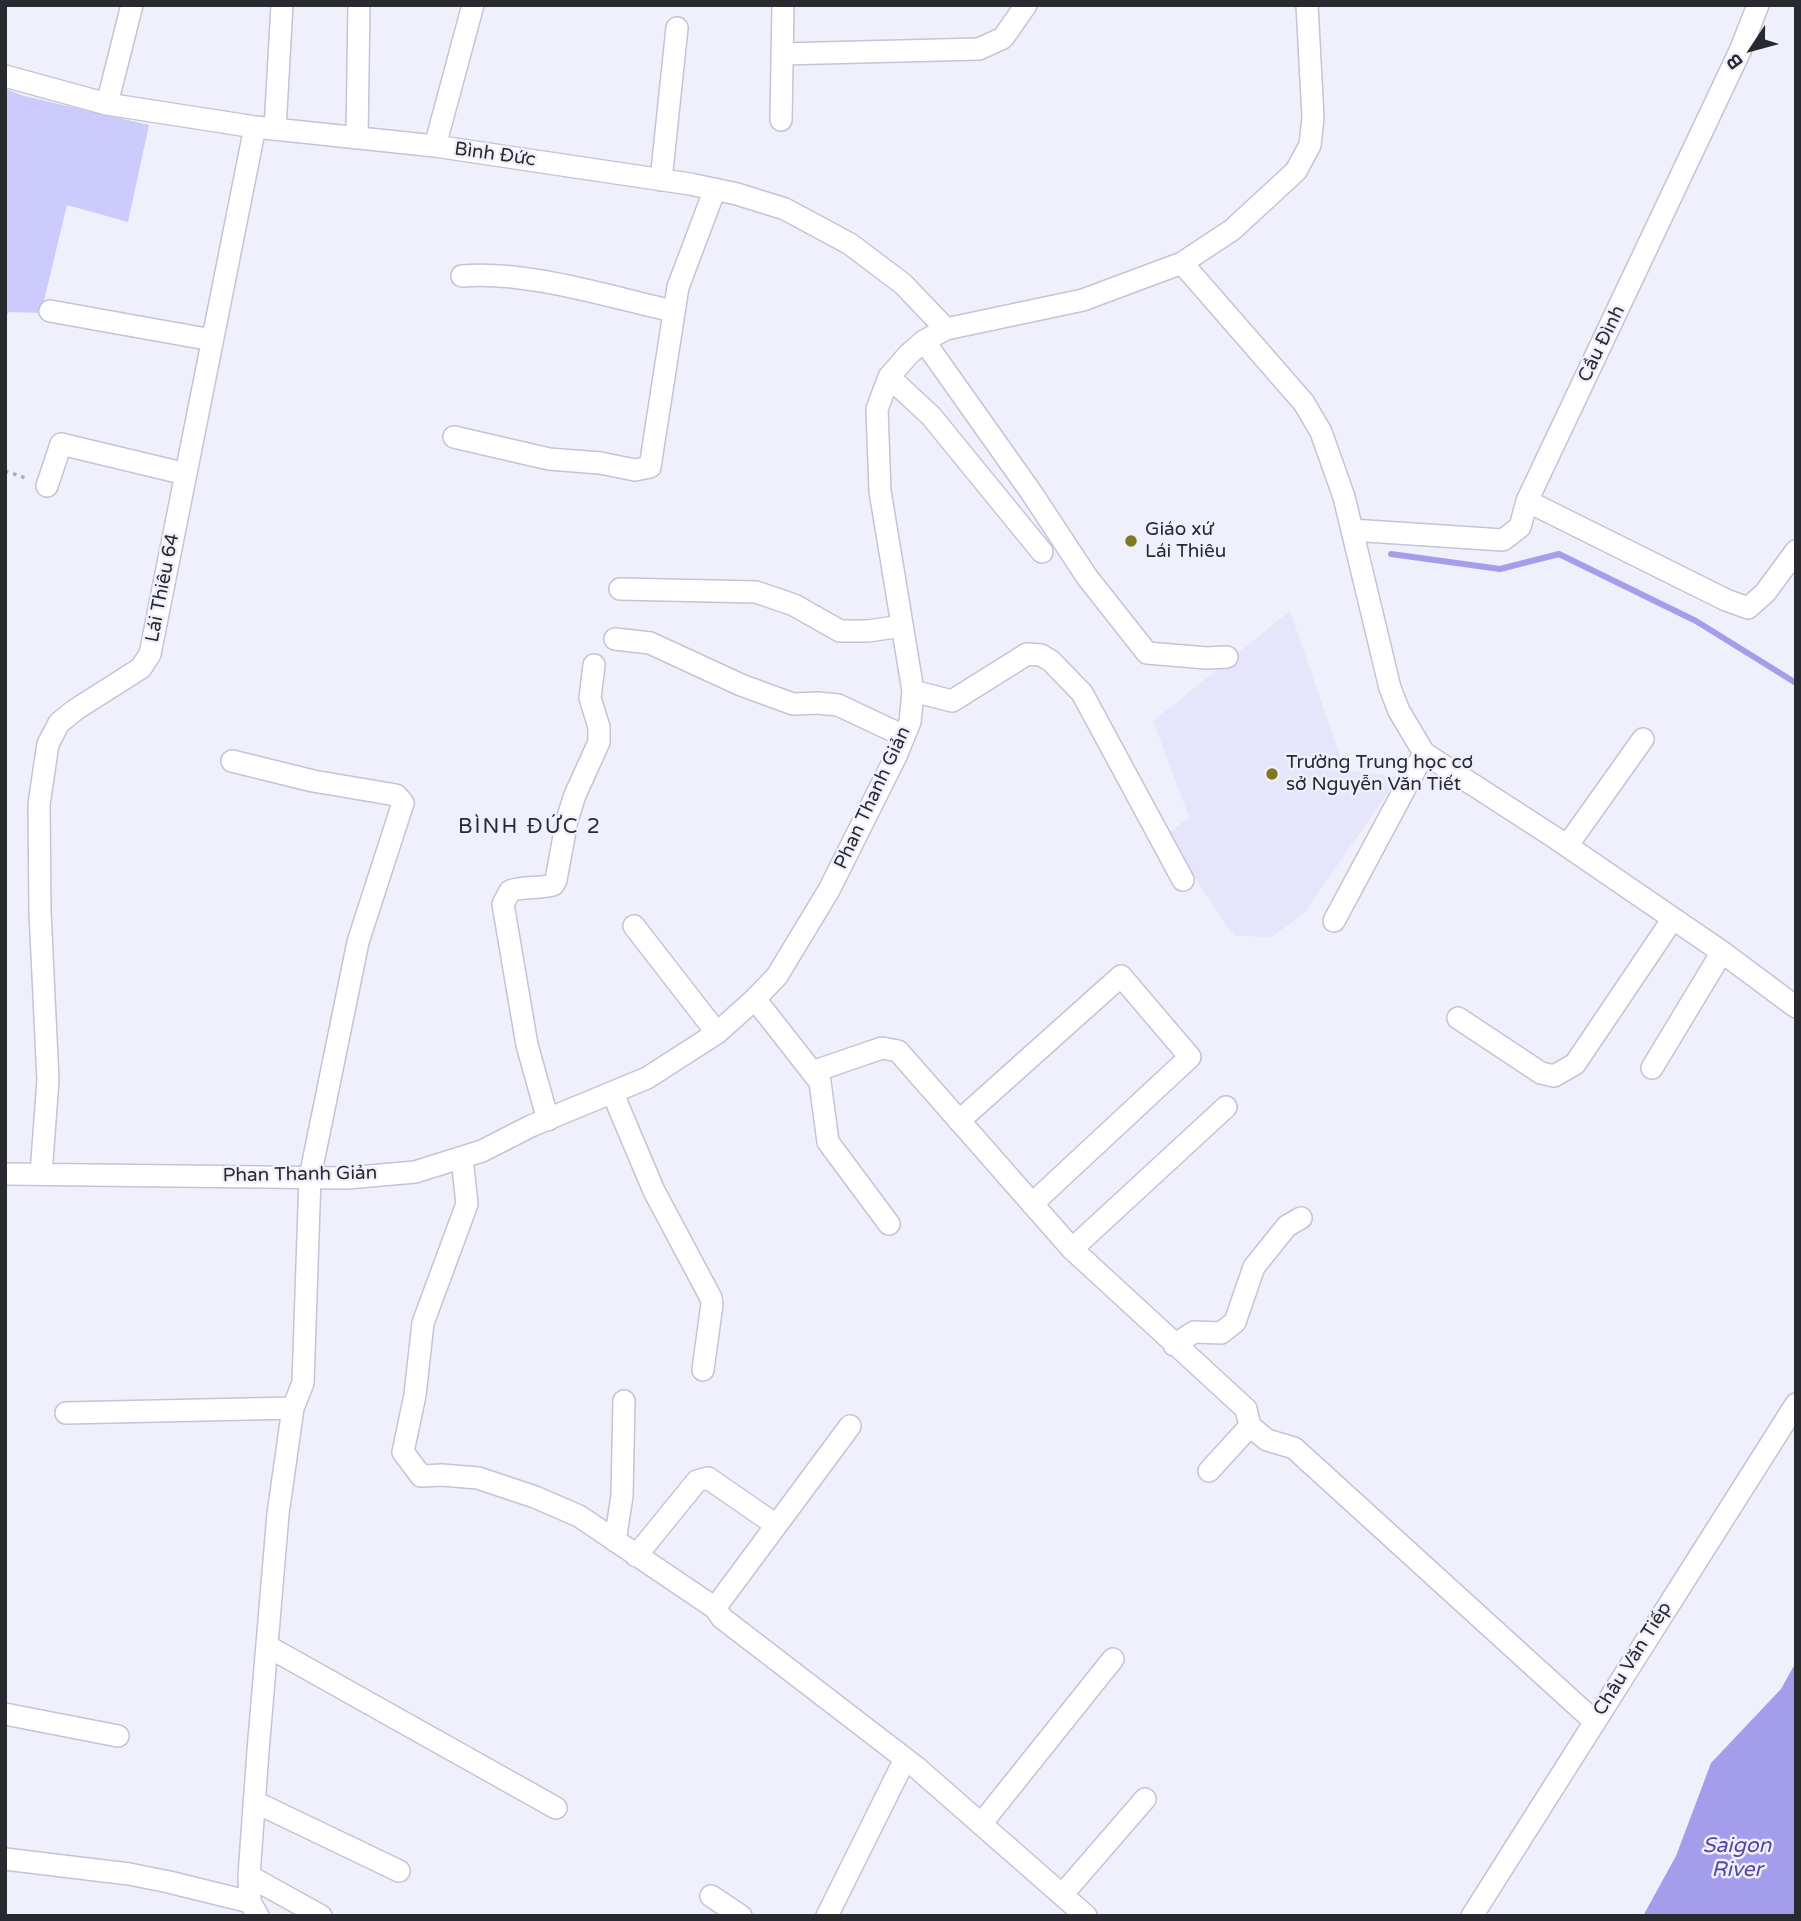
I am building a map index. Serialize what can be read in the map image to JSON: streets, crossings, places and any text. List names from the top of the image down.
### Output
{
  "streets": {
    "street": [
      "Bình Đức",
      "Cầu Đình",
      "Lái Thiêu 64",
      "Phan Thanh Giản",
      "Châu Văn Tiếp"
    ]
  },
  "crossings": [
    ["Bình Đức", "Lái Thiêu 64"],
    ["Bình Đức", "Phan Thanh Giản"],
    ["Lái Thiêu 64", "Phan Thanh Giản"]
  ],
  "districts": ["BÌNH ĐỨC 2"],
  "water": ["Saigon River"],
  "places": ["Giáo xứ Lái Thiêu", "Trường Trung học cơ sở Nguyễn Văn Tiết"],
  "north": "bottom left"
}
